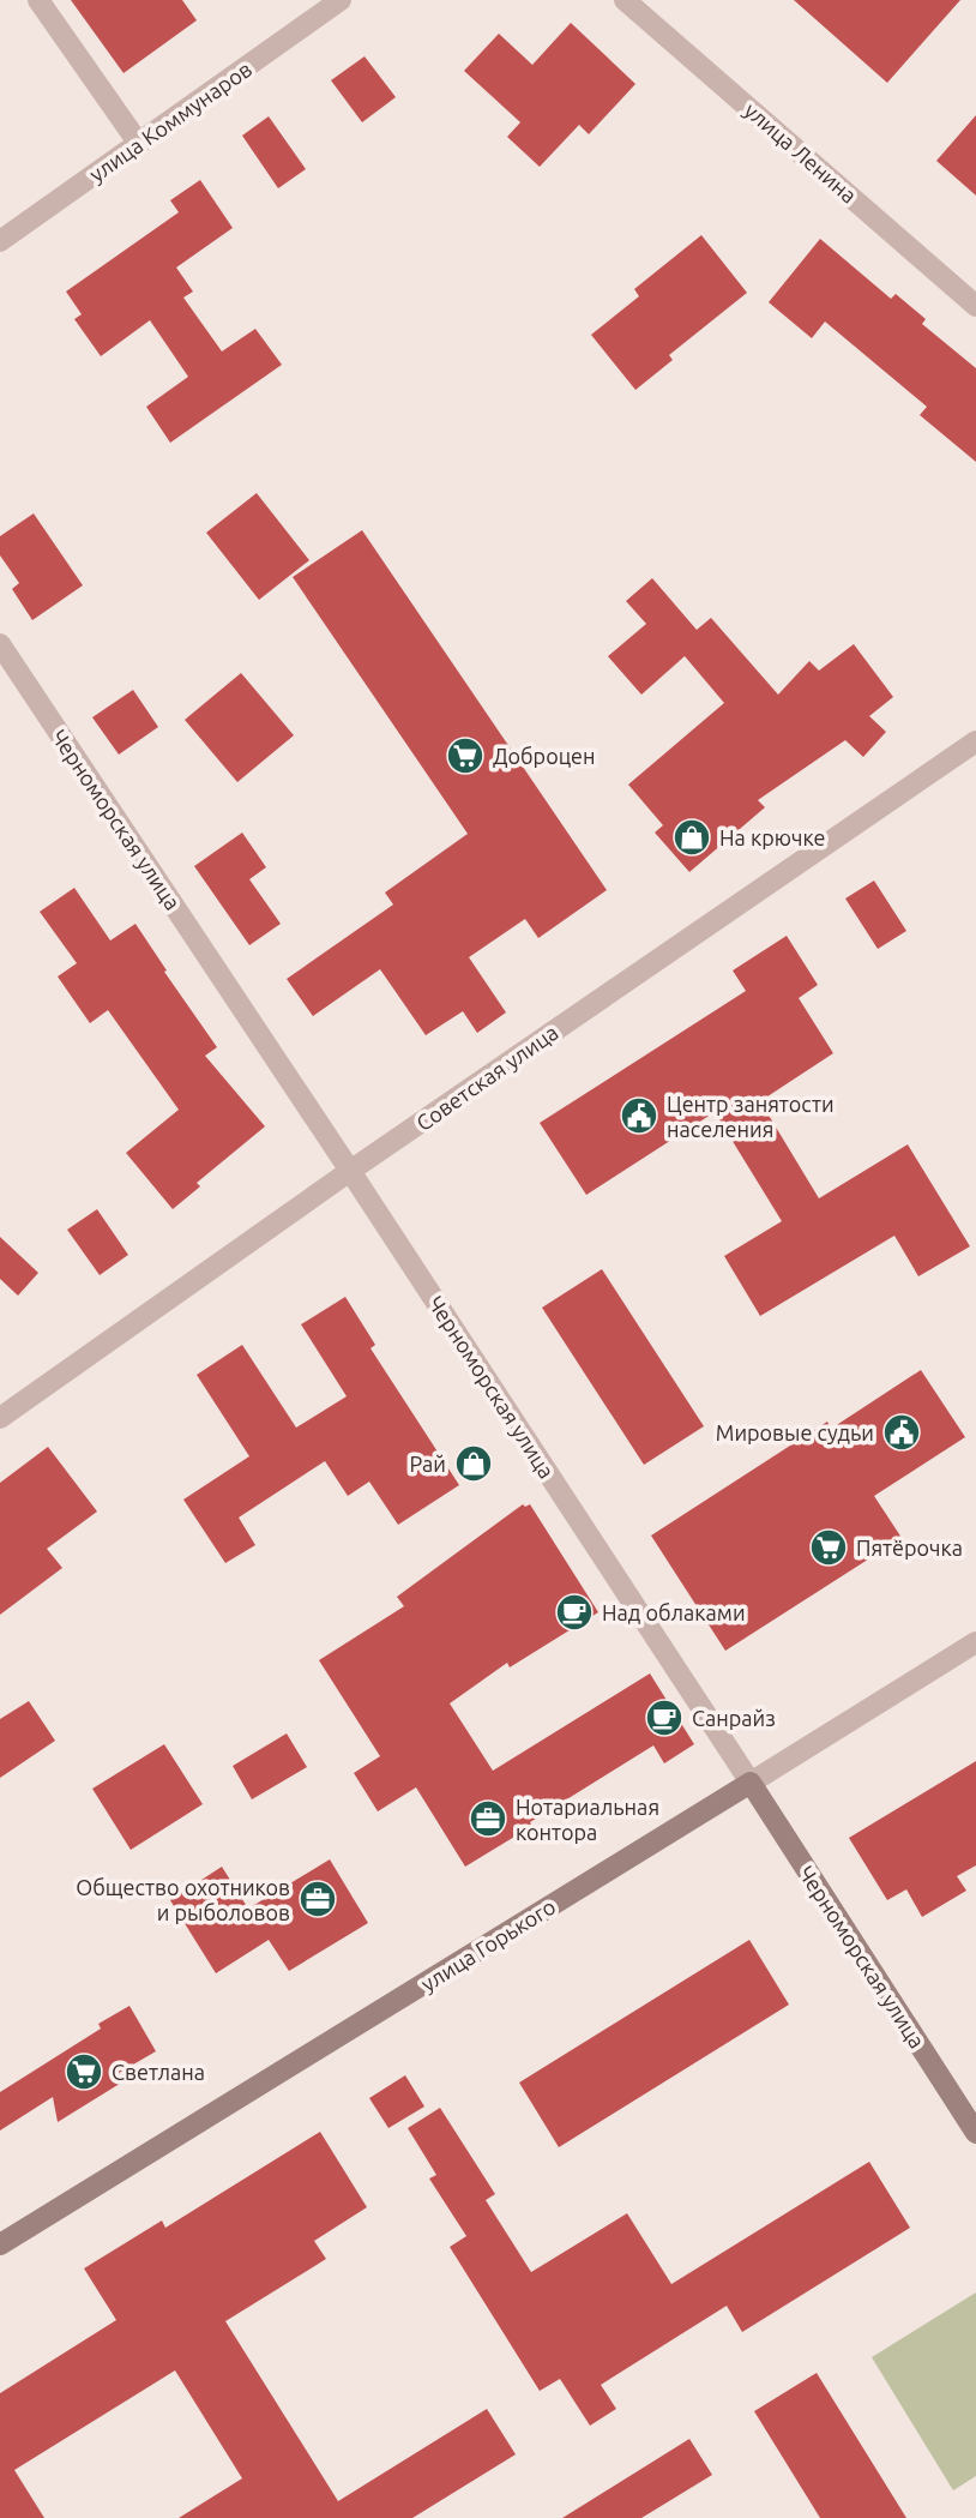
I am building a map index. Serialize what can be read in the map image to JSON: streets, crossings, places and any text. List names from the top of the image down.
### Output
{
  "streets": {
    "main road": ["Черноморская улица", "улица Горького"],
    "street": ["улица Коммунаров", "улица Ленина", "Советская улица"]
  },
  "crossings": [
    ["Черноморская улица", "Советская улица"],
    ["Черноморская улица", "улица Горького"]
  ],
  "places": {
    "supermarket": ["Доброцен", "Пятёрочка", "Светлана"],
    "shop": ["На крючке", "Рай"],
    "public building": ["Центр занятости населения", "Мировые судьи"],
    "cafe": ["Над облаками", "Санрайз"],
    "office": ["Нотариальная контора", "Общество охотников и рыболовов"]
  }
}
